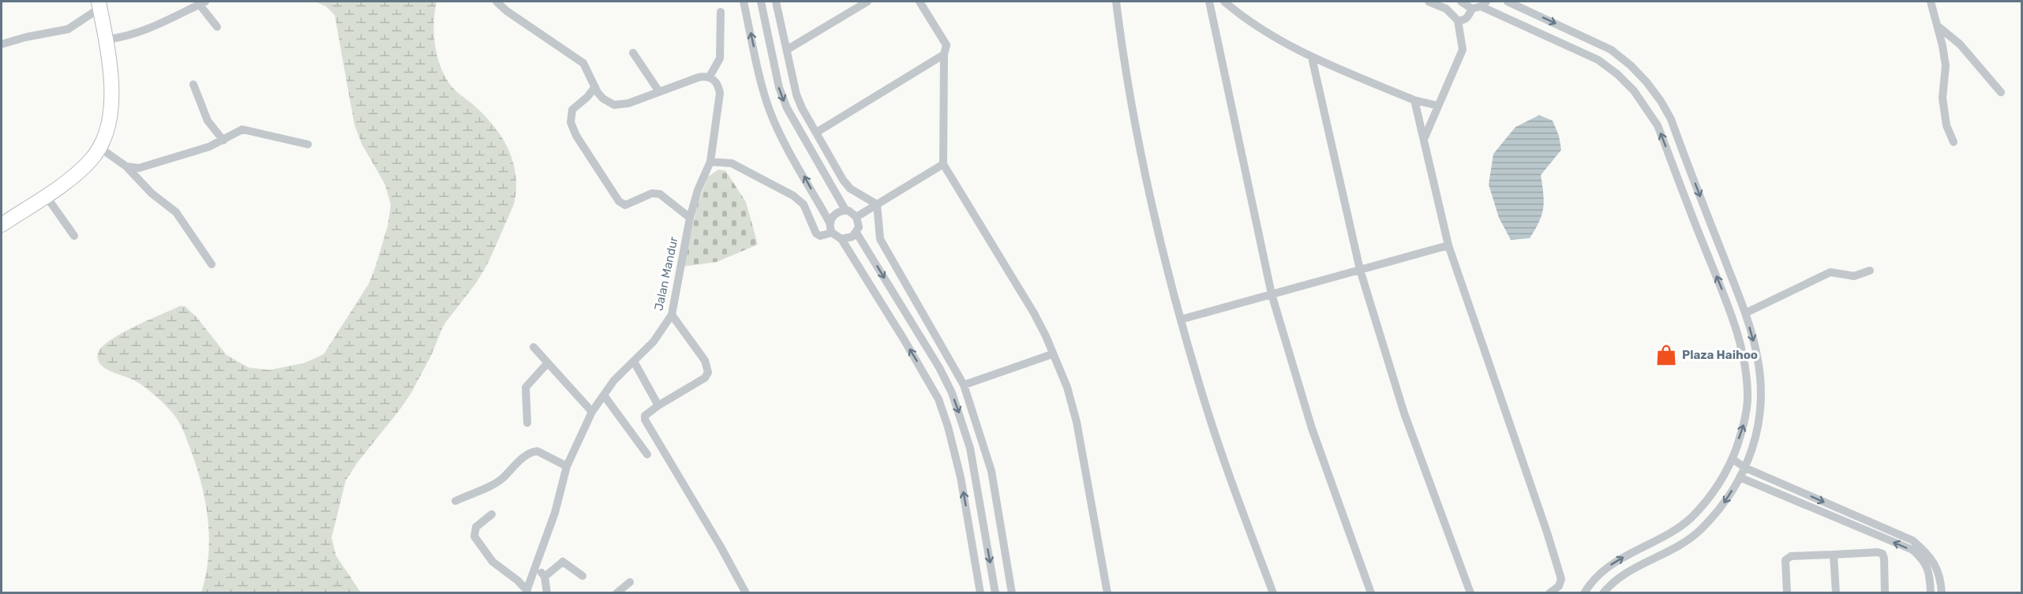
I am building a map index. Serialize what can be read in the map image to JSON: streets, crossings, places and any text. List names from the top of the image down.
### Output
{
  "streets": {
    "street": ["Jalan Mandur"]
  },
  "places": {
    "shop": ["Plaza Haihoo"]
  }
}
